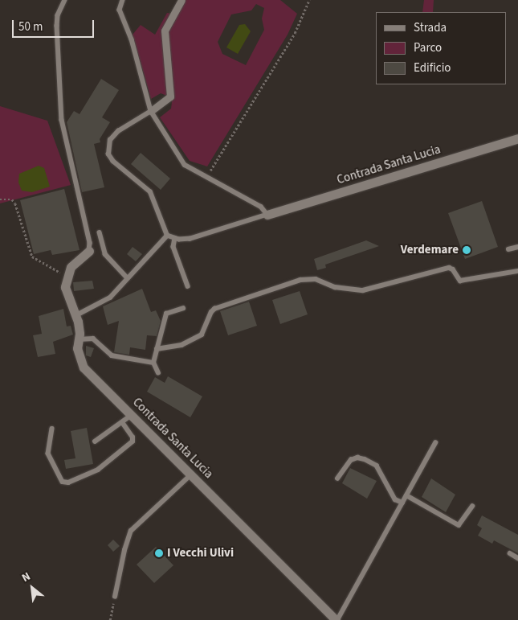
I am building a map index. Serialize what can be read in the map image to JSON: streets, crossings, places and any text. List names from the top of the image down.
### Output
{
  "streets": {
    "street": ["Contrada Santa Lucia"]
  },
  "places": ["Verdemare", "I Vecchi Ulivi"],
  "legend": ["Strada", "Parco", "Edificio"],
  "scale_bar": "50 m",
  "north": "top left"
}
